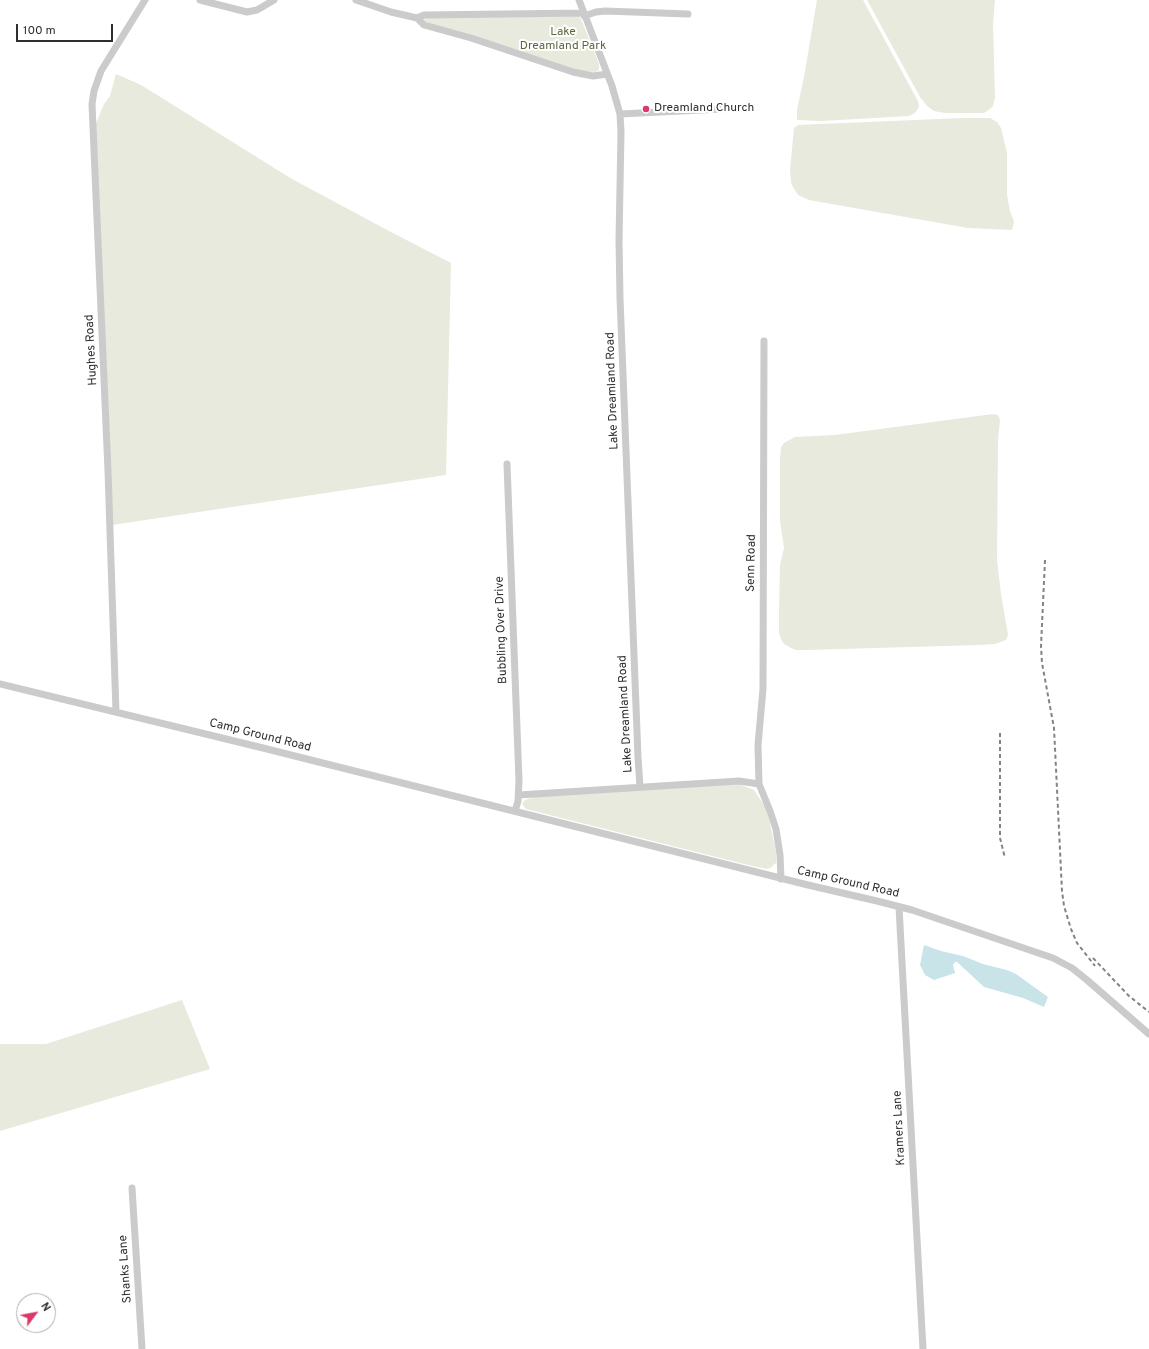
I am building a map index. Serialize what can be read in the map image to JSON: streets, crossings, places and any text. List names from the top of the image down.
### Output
{
  "streets": {
    "street": [
      "Hughes Road",
      "Lake Dreamland Road",
      "Senn Road",
      "Bubbling Over Drive",
      "Camp Ground Road",
      "Kramers Lane",
      "Shanks Lane"
    ]
  },
  "crossings": [
    ["Hughes Road", "Camp Ground Road"],
    ["Camp Ground Road", "Kramers Lane"]
  ],
  "parks": ["Lake Dreamland Park"],
  "places": ["Dreamland Church"],
  "scale_bar": "100 m",
  "north": "top right"
}
